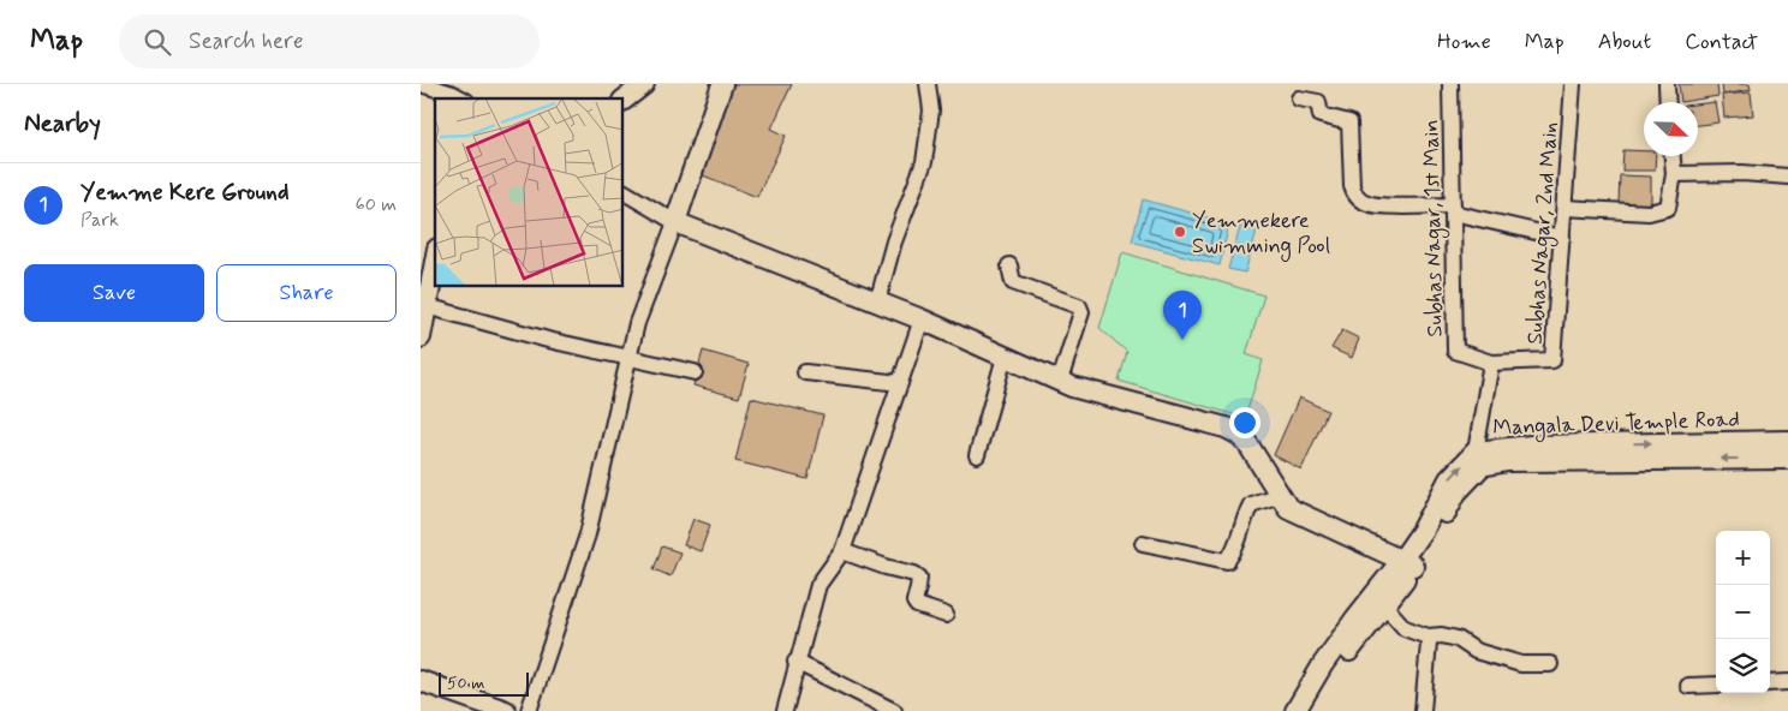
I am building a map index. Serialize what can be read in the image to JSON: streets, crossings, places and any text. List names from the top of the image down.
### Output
{
  "streets": {
    "street": ["Subhas Nagar, 1st Main", "Subhas Nagar, 2nd Main", "Mangala Devi Temple Road"]
  },
  "crossings": [
    ["Subhas Nagar, 1st Main", "Subhas Nagar, 2nd Main"]
  ],
  "places": ["Yemmekere Swimming Pool"],
  "scale_bar": "50 m",
  "north": "bottom right",
  "page": {
    "header": "Map",
    "search": "Search here",
    "nav": [
      "Home",
      "Map",
      "About",
      "Contact"
    ],
    "heading": "Nearby",
    "list": [
      {
        "mark": "1",
        "name": "Yemme Kere Ground",
        "note": "Park",
        "value": "60 m"
      }
    ],
    "buttons": ["Save", "Share"],
    "pins": "1",
    "map_buttons": ["+", "−"],
    "scale": "50 m"
  }
}
